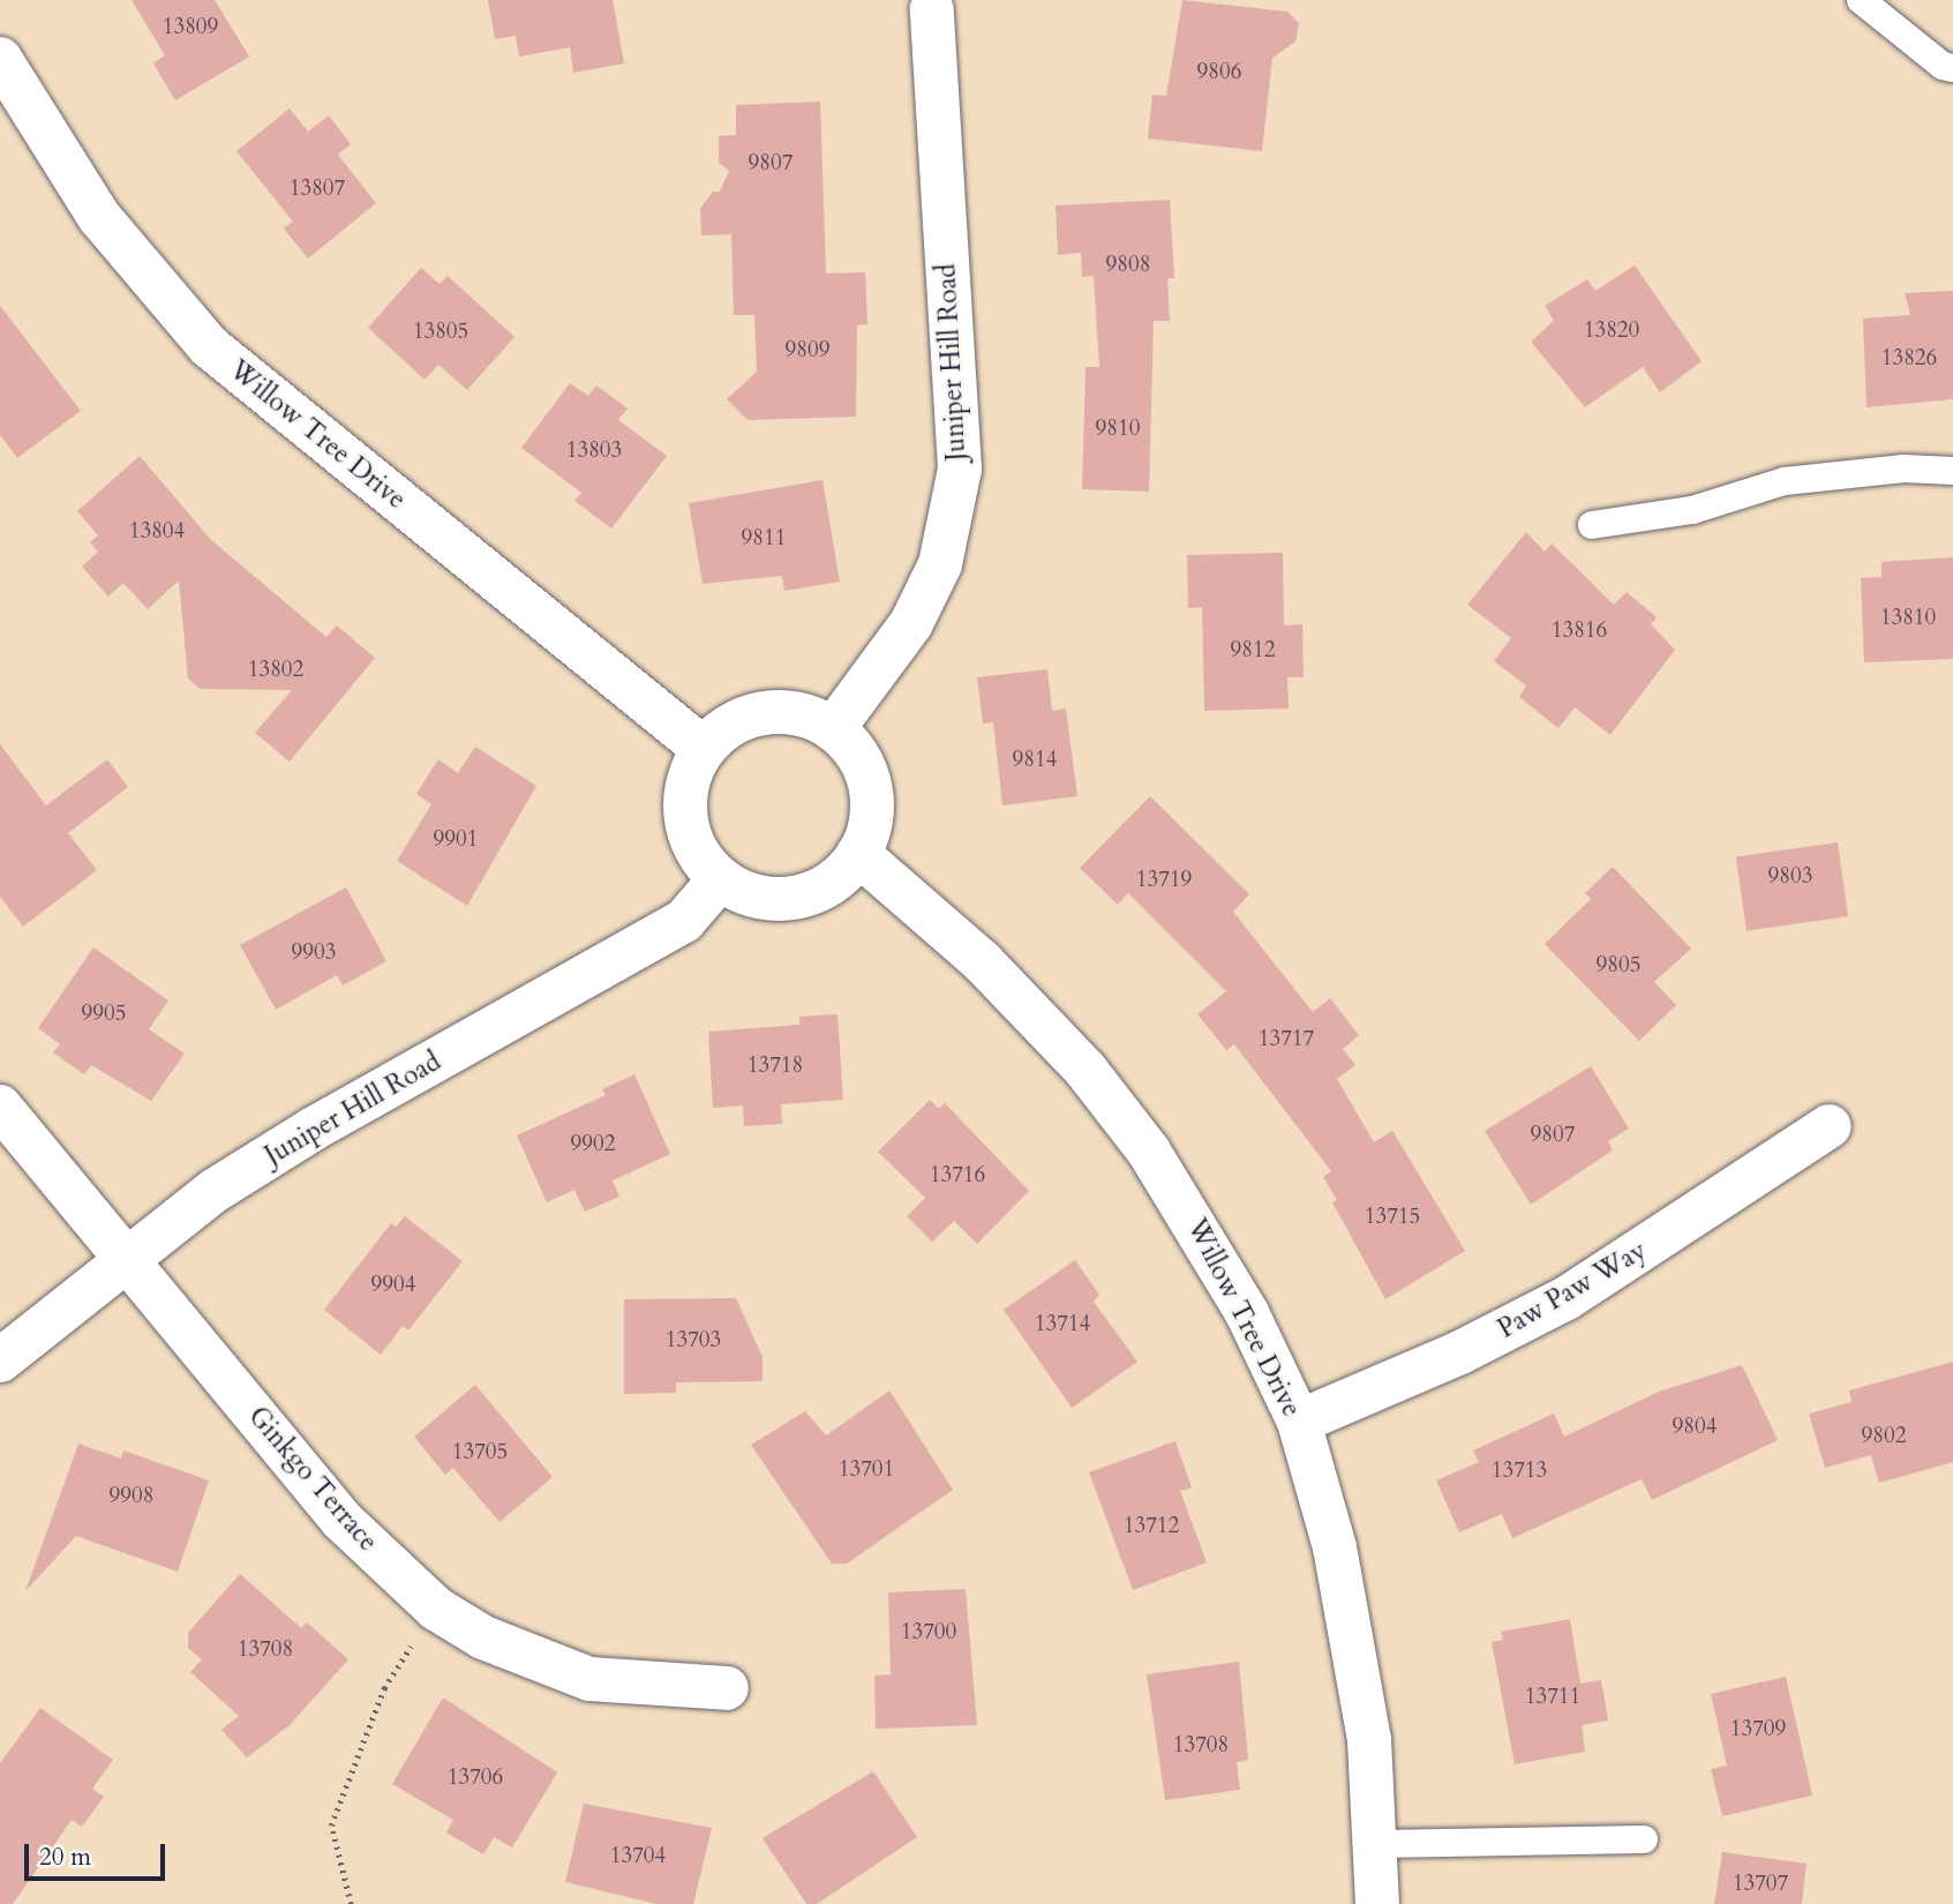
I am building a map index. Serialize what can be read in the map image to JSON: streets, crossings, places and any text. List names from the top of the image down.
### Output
{
  "streets": {
    "street": [
      "Juniper Hill Road",
      "Willow Tree Drive",
      "Paw Paw Way",
      "Ginkgo Terrace"
    ]
  },
  "crossings": [
    ["Juniper Hill Road", "Willow Tree Drive"],
    ["Juniper Hill Road", "Ginkgo Terrace"],
    ["Willow Tree Drive", "Paw Paw Way"]
  ],
  "house_numbers": [
    "13809",
    "9806",
    "9807",
    "13807",
    "9808",
    "13820",
    "13805",
    "9809",
    "13826",
    "9810",
    "13803",
    "13804",
    "9811",
    "13810",
    "13816",
    "9812",
    "13802",
    "9814",
    "9901",
    "9803",
    "13719",
    "9903",
    "9805",
    "9905",
    "13717",
    "13718",
    "9807",
    "9902",
    "13716",
    "13715",
    "9904",
    "13714",
    "13703",
    "9804",
    "9802",
    "13705",
    "13701",
    "13713",
    "9908",
    "13712",
    "13700",
    "13708",
    "13711",
    "13709",
    "13708",
    "13706",
    "13704",
    "13707"
  ],
  "scale_bar": "20 m"
}
